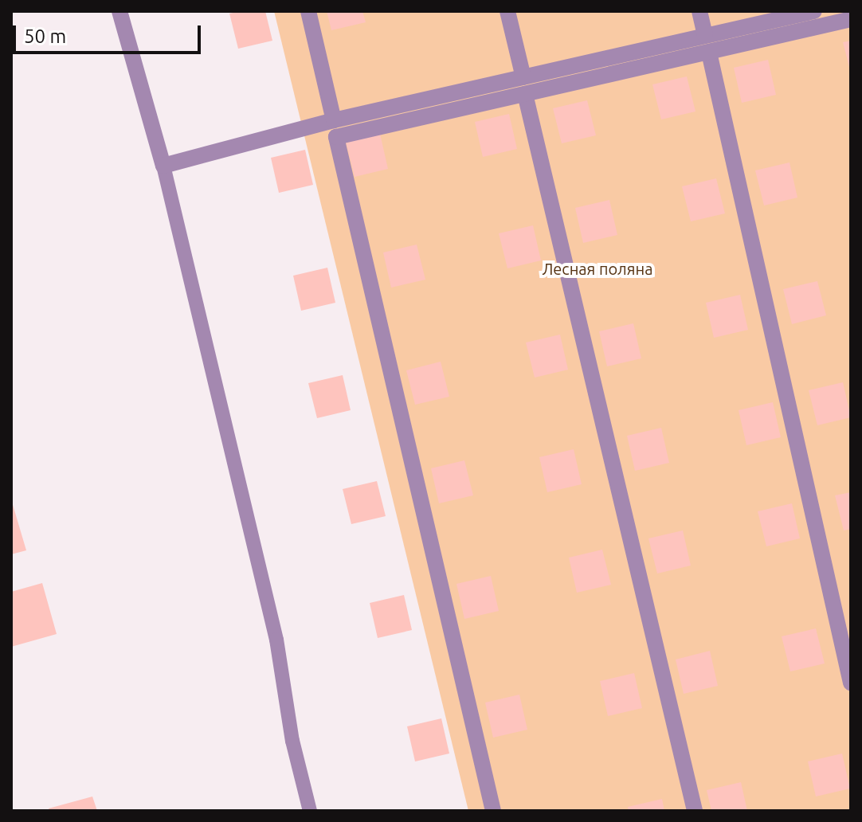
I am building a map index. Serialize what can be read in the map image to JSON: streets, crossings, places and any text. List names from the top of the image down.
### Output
{
  "parks": ["Лесная поляна"],
  "scale_bar": "50 m"
}
